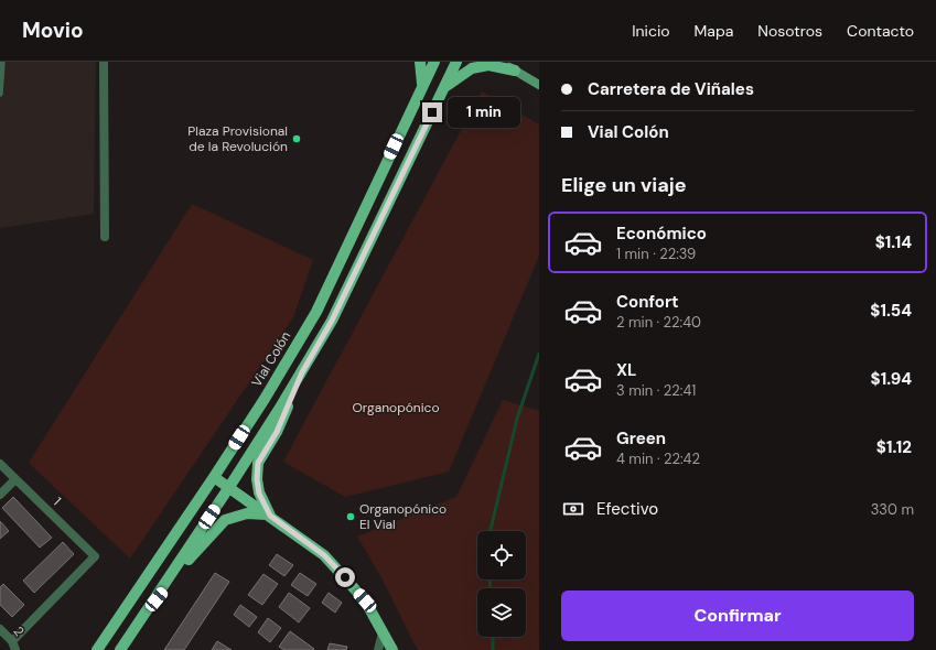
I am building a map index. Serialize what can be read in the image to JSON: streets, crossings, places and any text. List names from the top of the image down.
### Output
{
  "streets": {
    "main road": ["Vial Colón"],
    "street": ["1", "2"]
  },
  "crossings": [
    ["1", "2"]
  ],
  "parks": ["Organopónico"],
  "places": ["Plaza Provisional de la Revolución", "Organopónico El Vial"],
  "page": {
    "header": "Movio",
    "nav": [
      "Inicio",
      "Mapa",
      "Nosotros",
      "Contacto"
    ],
    "banner": ["Carretera de Viñales", "Vial Colón"],
    "bubble": "1 min",
    "heading": "Elige un viaje",
    "list": [
      {
        "name": "Económico",
        "note": "1 min · 22:39",
        "value": "$1.14"
      },
      {
        "name": "Confort",
        "note": "2 min · 22:40",
        "value": "$1.54"
      },
      {
        "name": "XL",
        "note": "3 min · 22:41",
        "value": "$1.94"
      },
      {
        "name": "Green",
        "note": "4 min · 22:42",
        "value": "$1.12"
      }
    ],
    "pay": ["Efectivo", "330 m"],
    "buttons": "Confirmar"
  }
}
